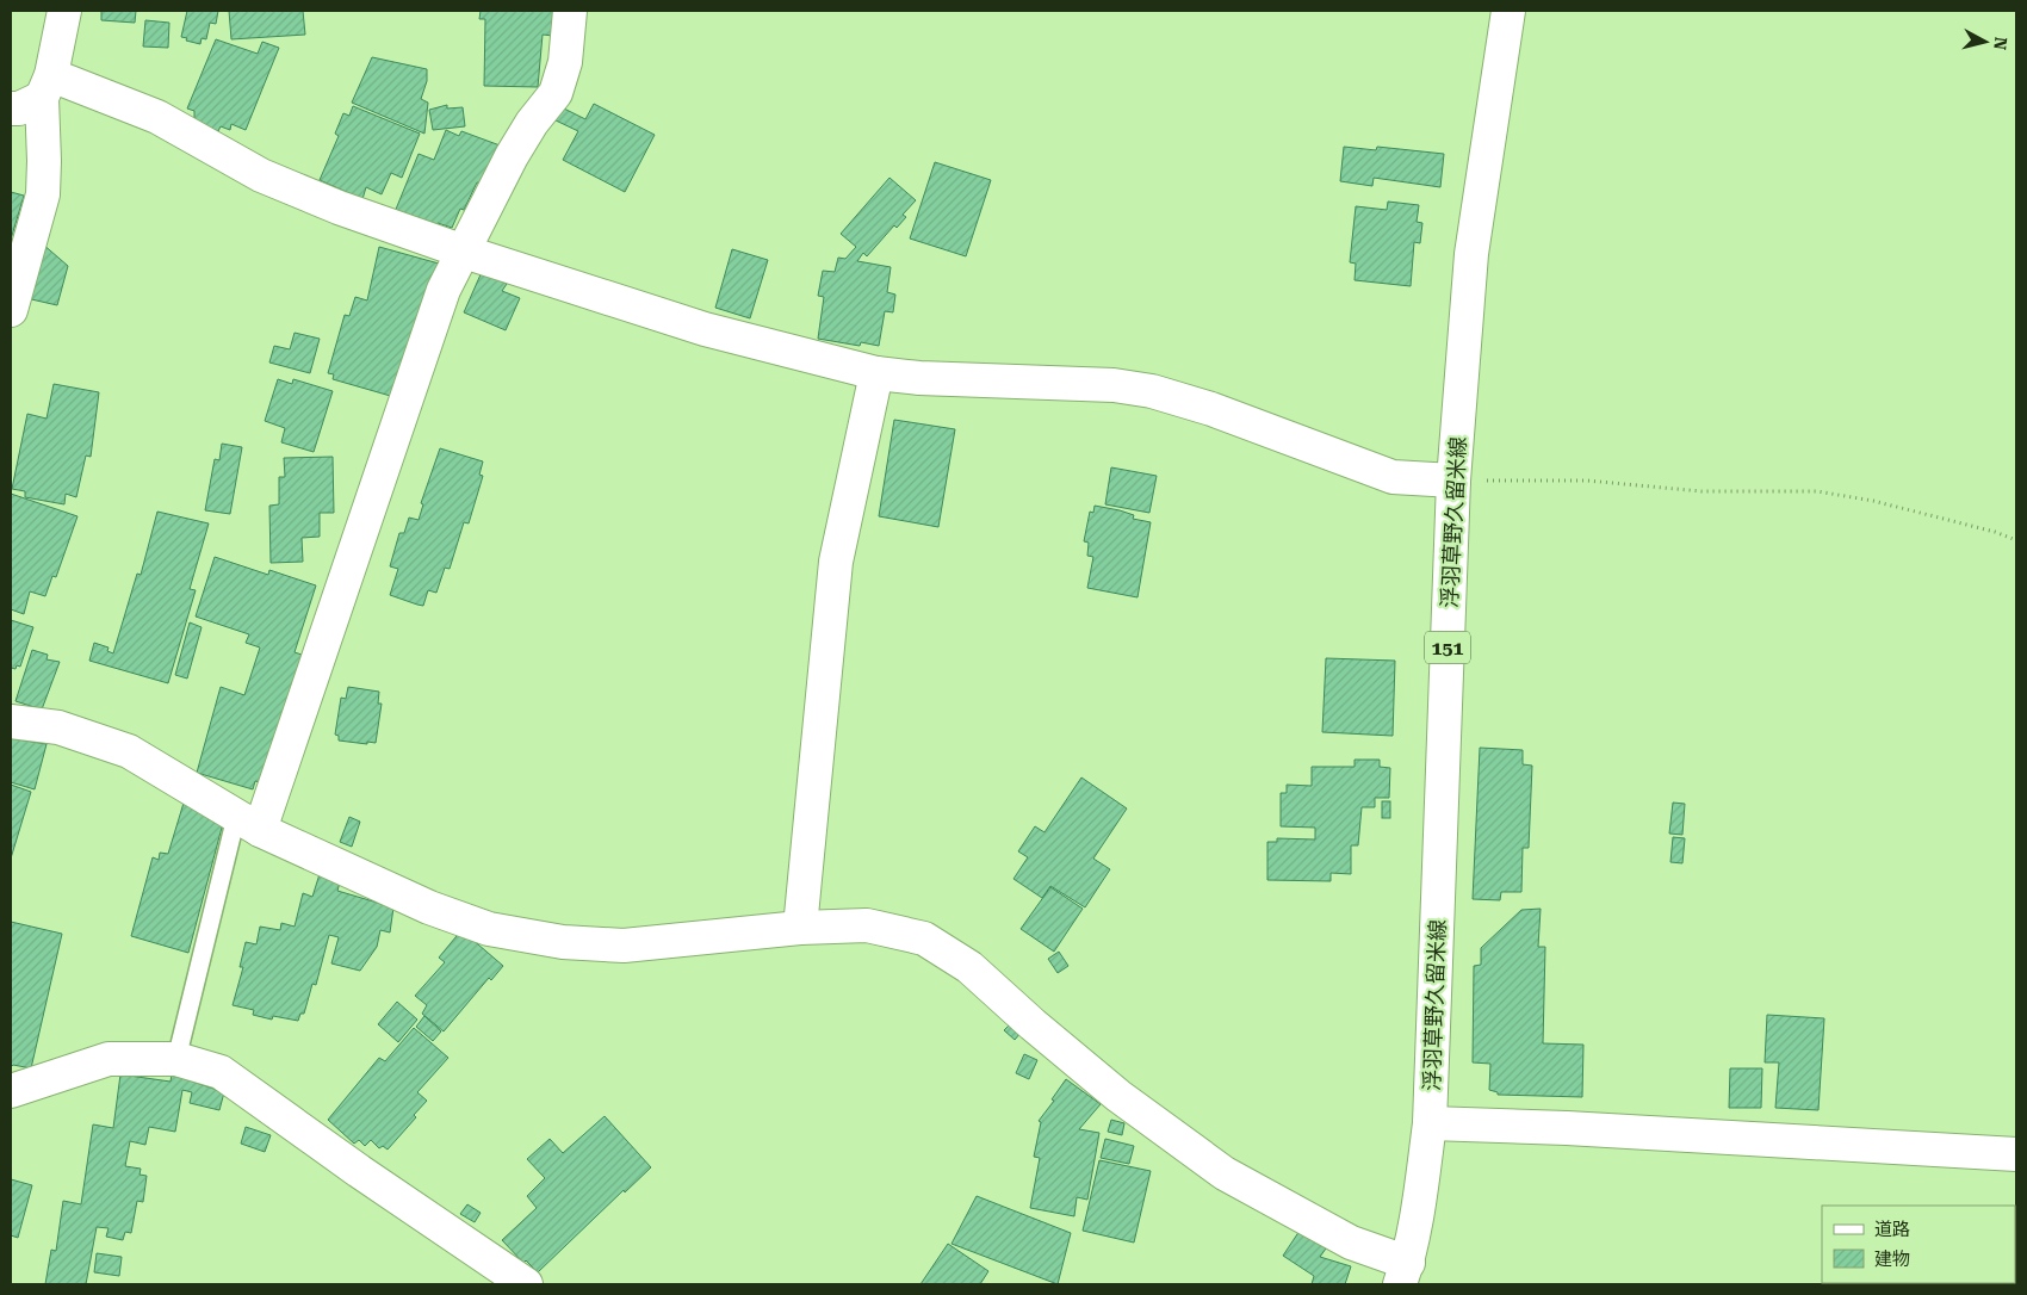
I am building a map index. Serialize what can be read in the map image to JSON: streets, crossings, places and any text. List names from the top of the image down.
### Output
{
  "streets": {
    "street": ["浮羽草野久留米線", "151"]
  },
  "legend": ["道路", "建物"],
  "north": "right"
}
